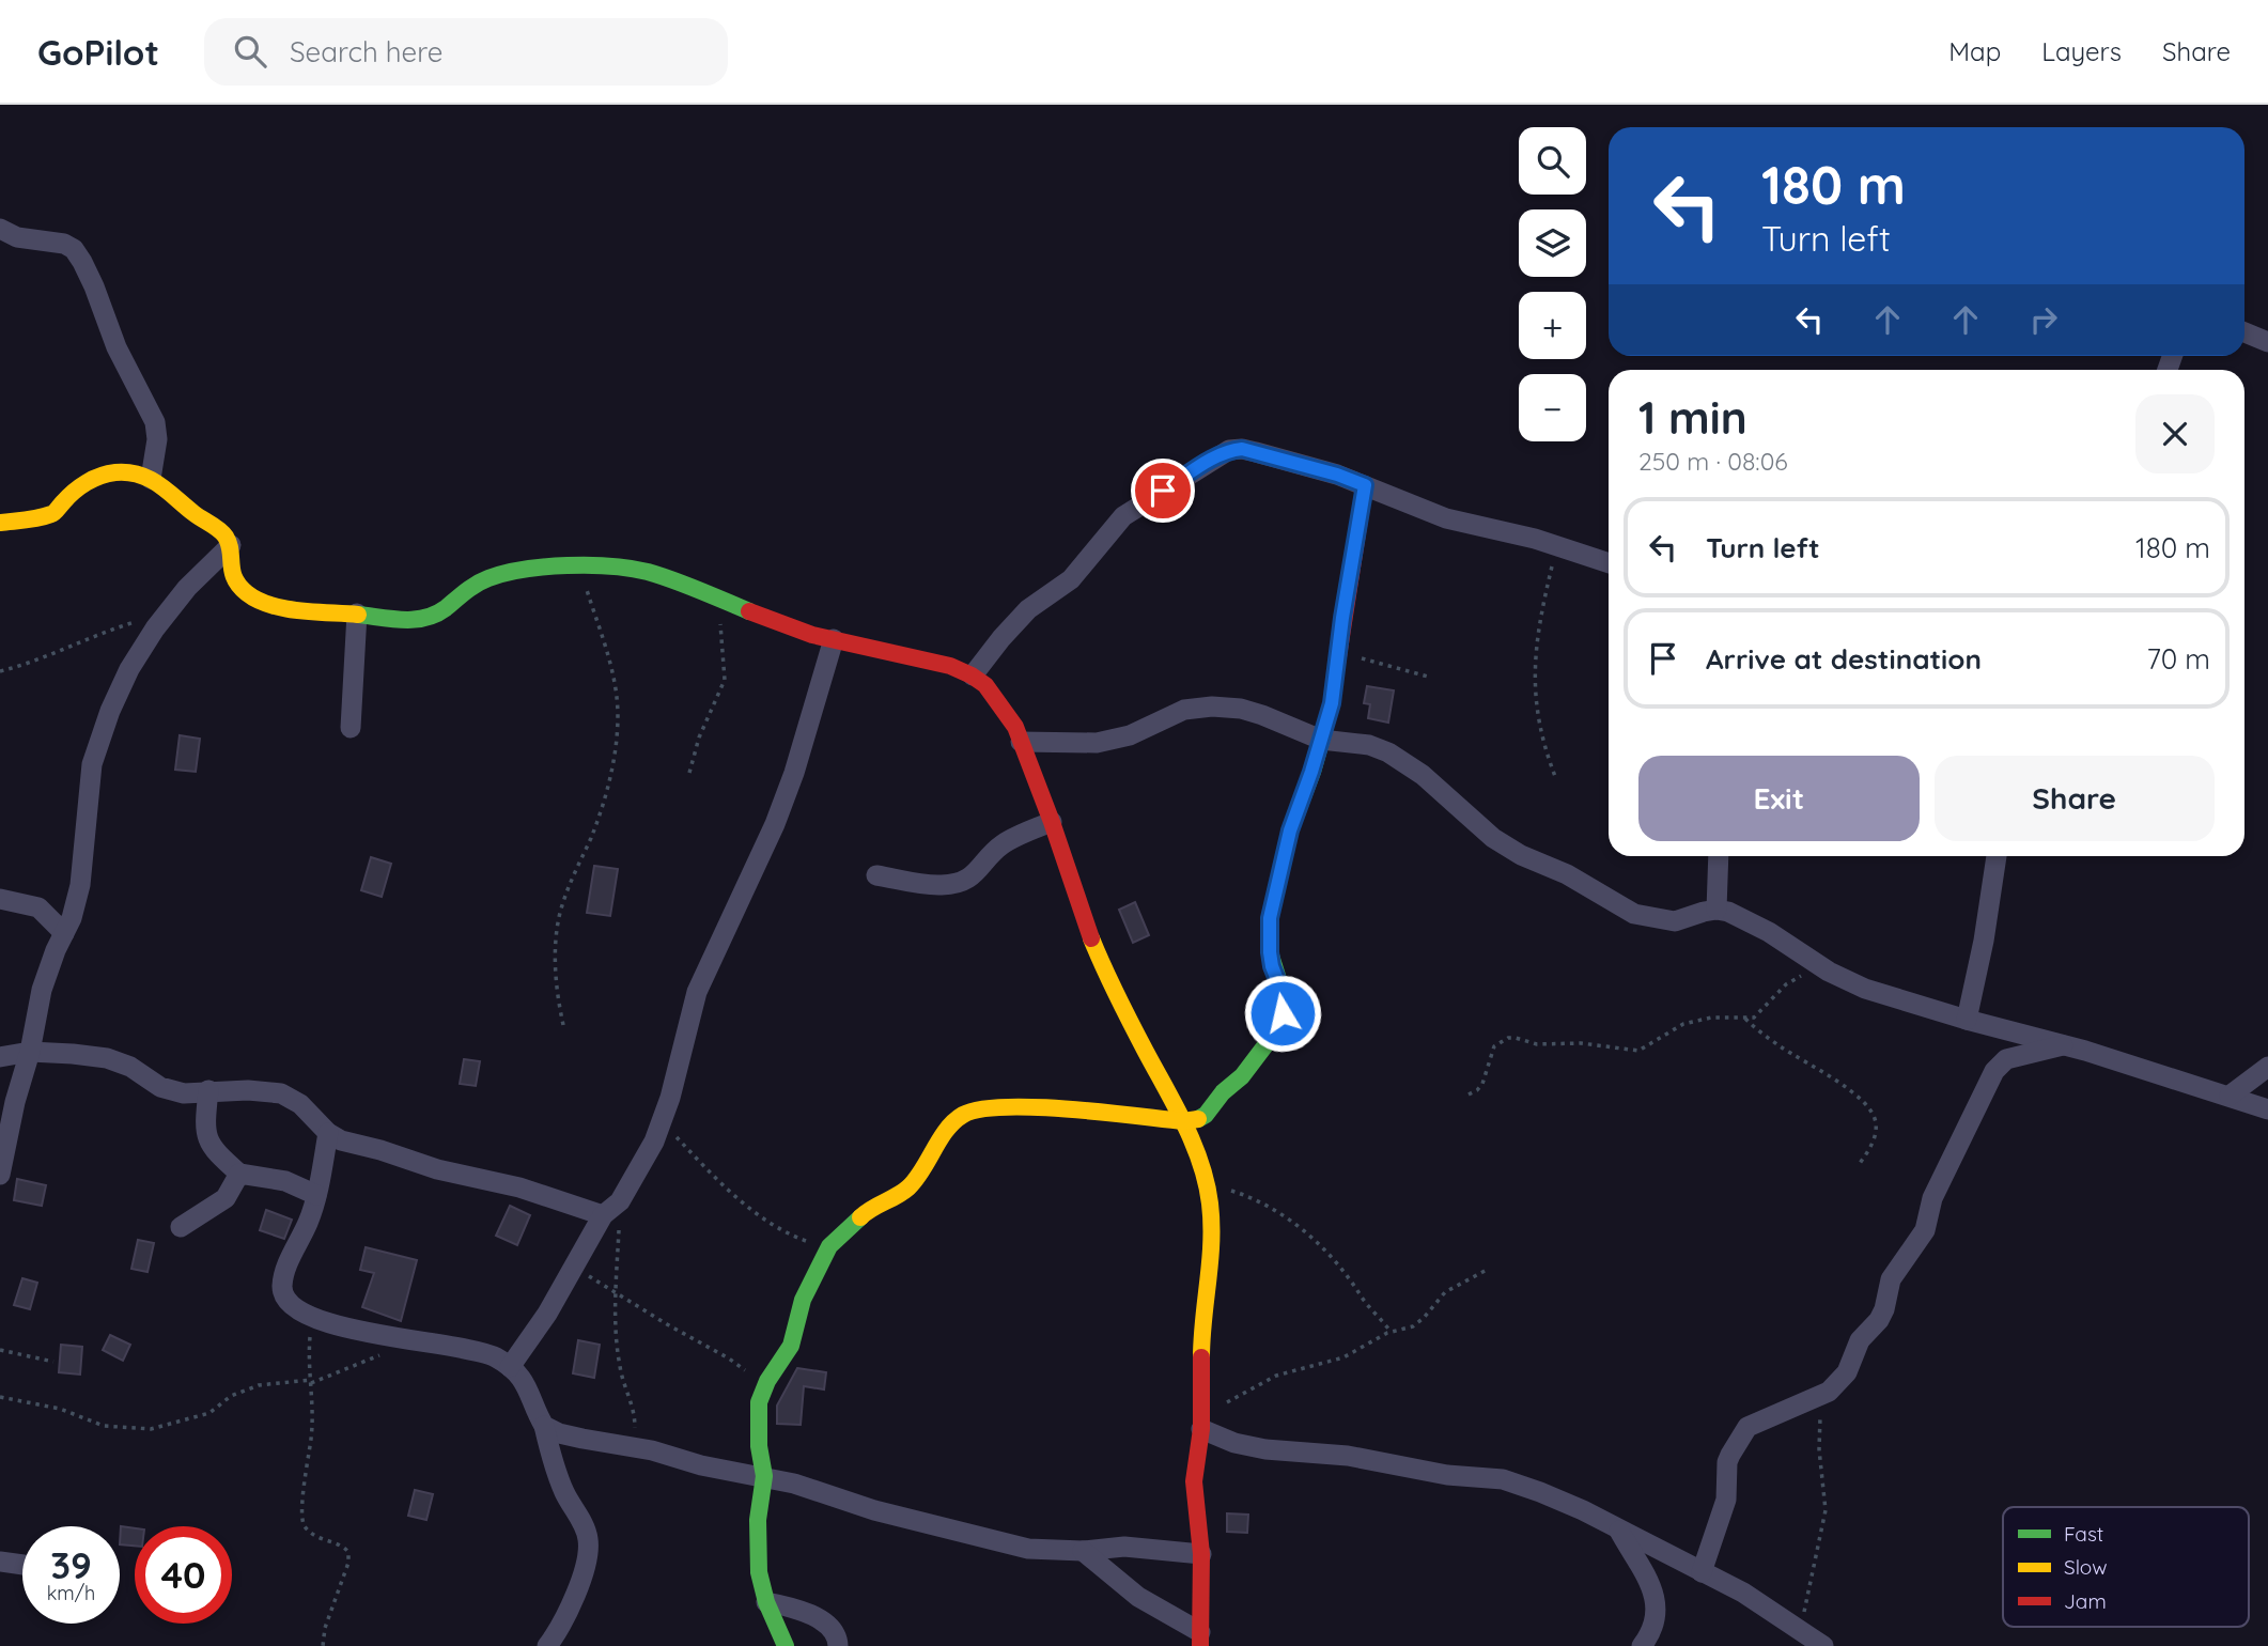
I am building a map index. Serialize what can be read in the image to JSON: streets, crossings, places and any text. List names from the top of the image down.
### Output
{
  "legend": ["Fast", "Slow", "Jam"],
  "page": {
    "header": "GoPilot",
    "search": "Search here",
    "nav": ["Map", "Layers", "Share"],
    "map_buttons": ["+", "−"],
    "turn": ["180 m", "Turn left"],
    "heading": ["1 min", "250 m · 08:06"],
    "list": [
      {
        "name": "Turn left",
        "value": "180 m"
      },
      {
        "name": "Arrive at destination",
        "value": "70 m"
      }
    ],
    "buttons": ["Exit", "Share"],
    "speed": "39 km/h",
    "limit": "40"
  }
}
